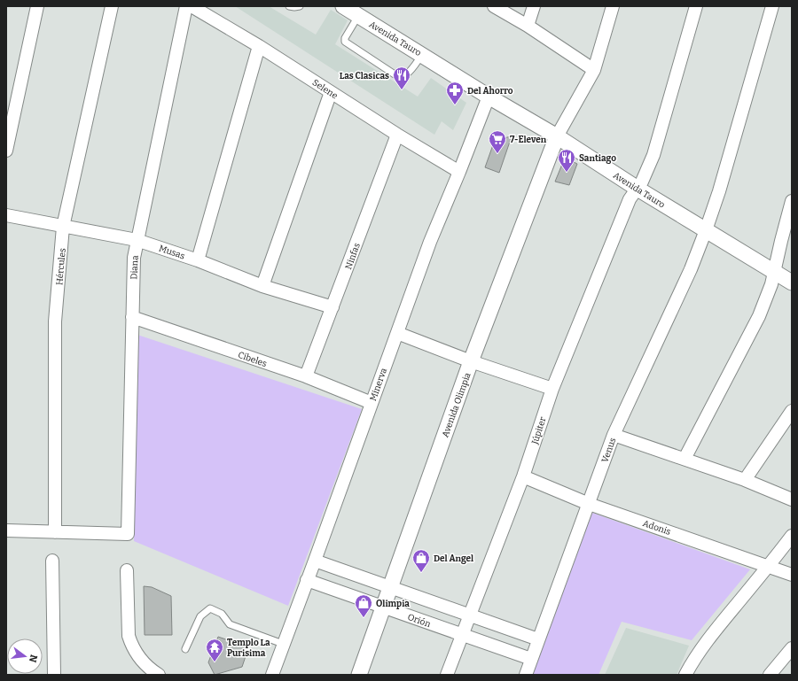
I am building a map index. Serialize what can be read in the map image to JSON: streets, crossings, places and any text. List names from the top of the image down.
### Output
{
  "streets": {
    "street": [
      "Avenida Tauro",
      "Selene",
      "Musas",
      "Ninfas",
      "Hércules",
      "Diana",
      "Cibeles",
      "Minerva",
      "Avenida Olimpia",
      "Júpiter",
      "Venus",
      "Adonis",
      "Orión"
    ]
  },
  "crossings": [
    ["Avenida Tauro", "Minerva"],
    ["Avenida Tauro", "Avenida Olimpia"],
    ["Avenida Tauro", "Júpiter"],
    ["Avenida Tauro", "Venus"],
    ["Selene", "Ninfas"],
    ["Selene", "Minerva"],
    ["Musas", "Ninfas"],
    ["Musas", "Hércules"],
    ["Musas", "Diana"],
    ["Ninfas", "Cibeles"],
    ["Hércules", "Diana"],
    ["Diana", "Cibeles"],
    ["Cibeles", "Minerva"],
    ["Minerva", "Orión"],
    ["Avenida Olimpia", "Orión"],
    ["Júpiter", "Adonis"],
    ["Júpiter", "Orión"],
    ["Venus", "Adonis"],
    ["Venus", "Orión"]
  ],
  "places": {
    "restaurant": ["Las Clasicas", "Santiago"],
    "pharmacy": ["Del Ahorro"],
    "supermarket": ["7-Eleven"],
    "shop": ["Del Angel", "Olimpia"],
    "temple": ["Templo La Purisima"]
  },
  "north": "right"
}
